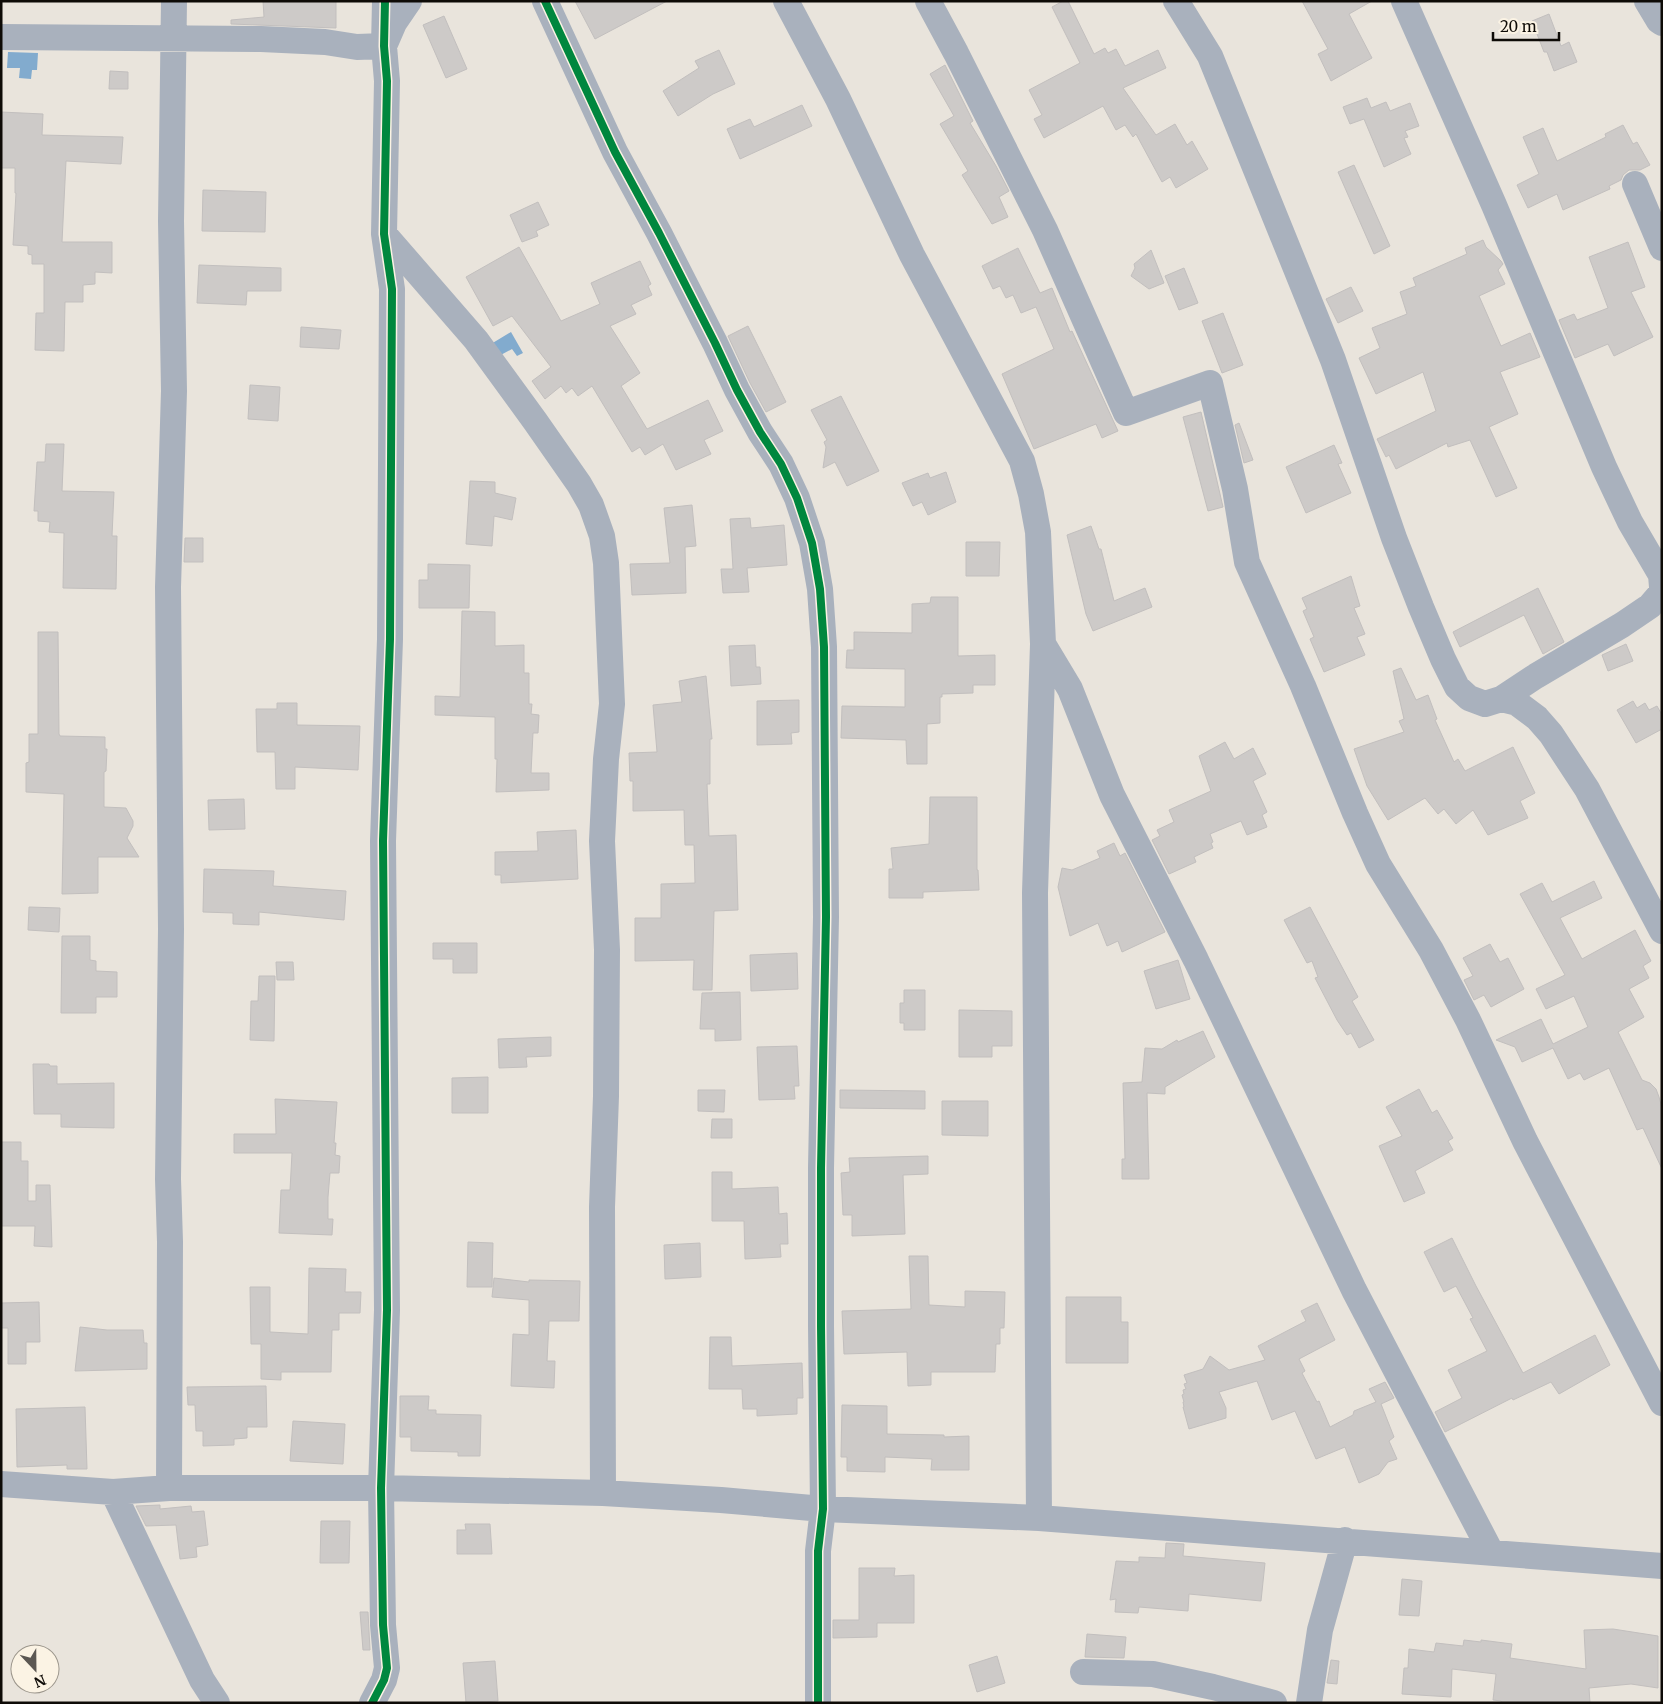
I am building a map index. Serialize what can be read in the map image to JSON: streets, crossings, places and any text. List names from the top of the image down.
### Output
{
  "scale_bar": "20 m",
  "north": "bottom"
}
